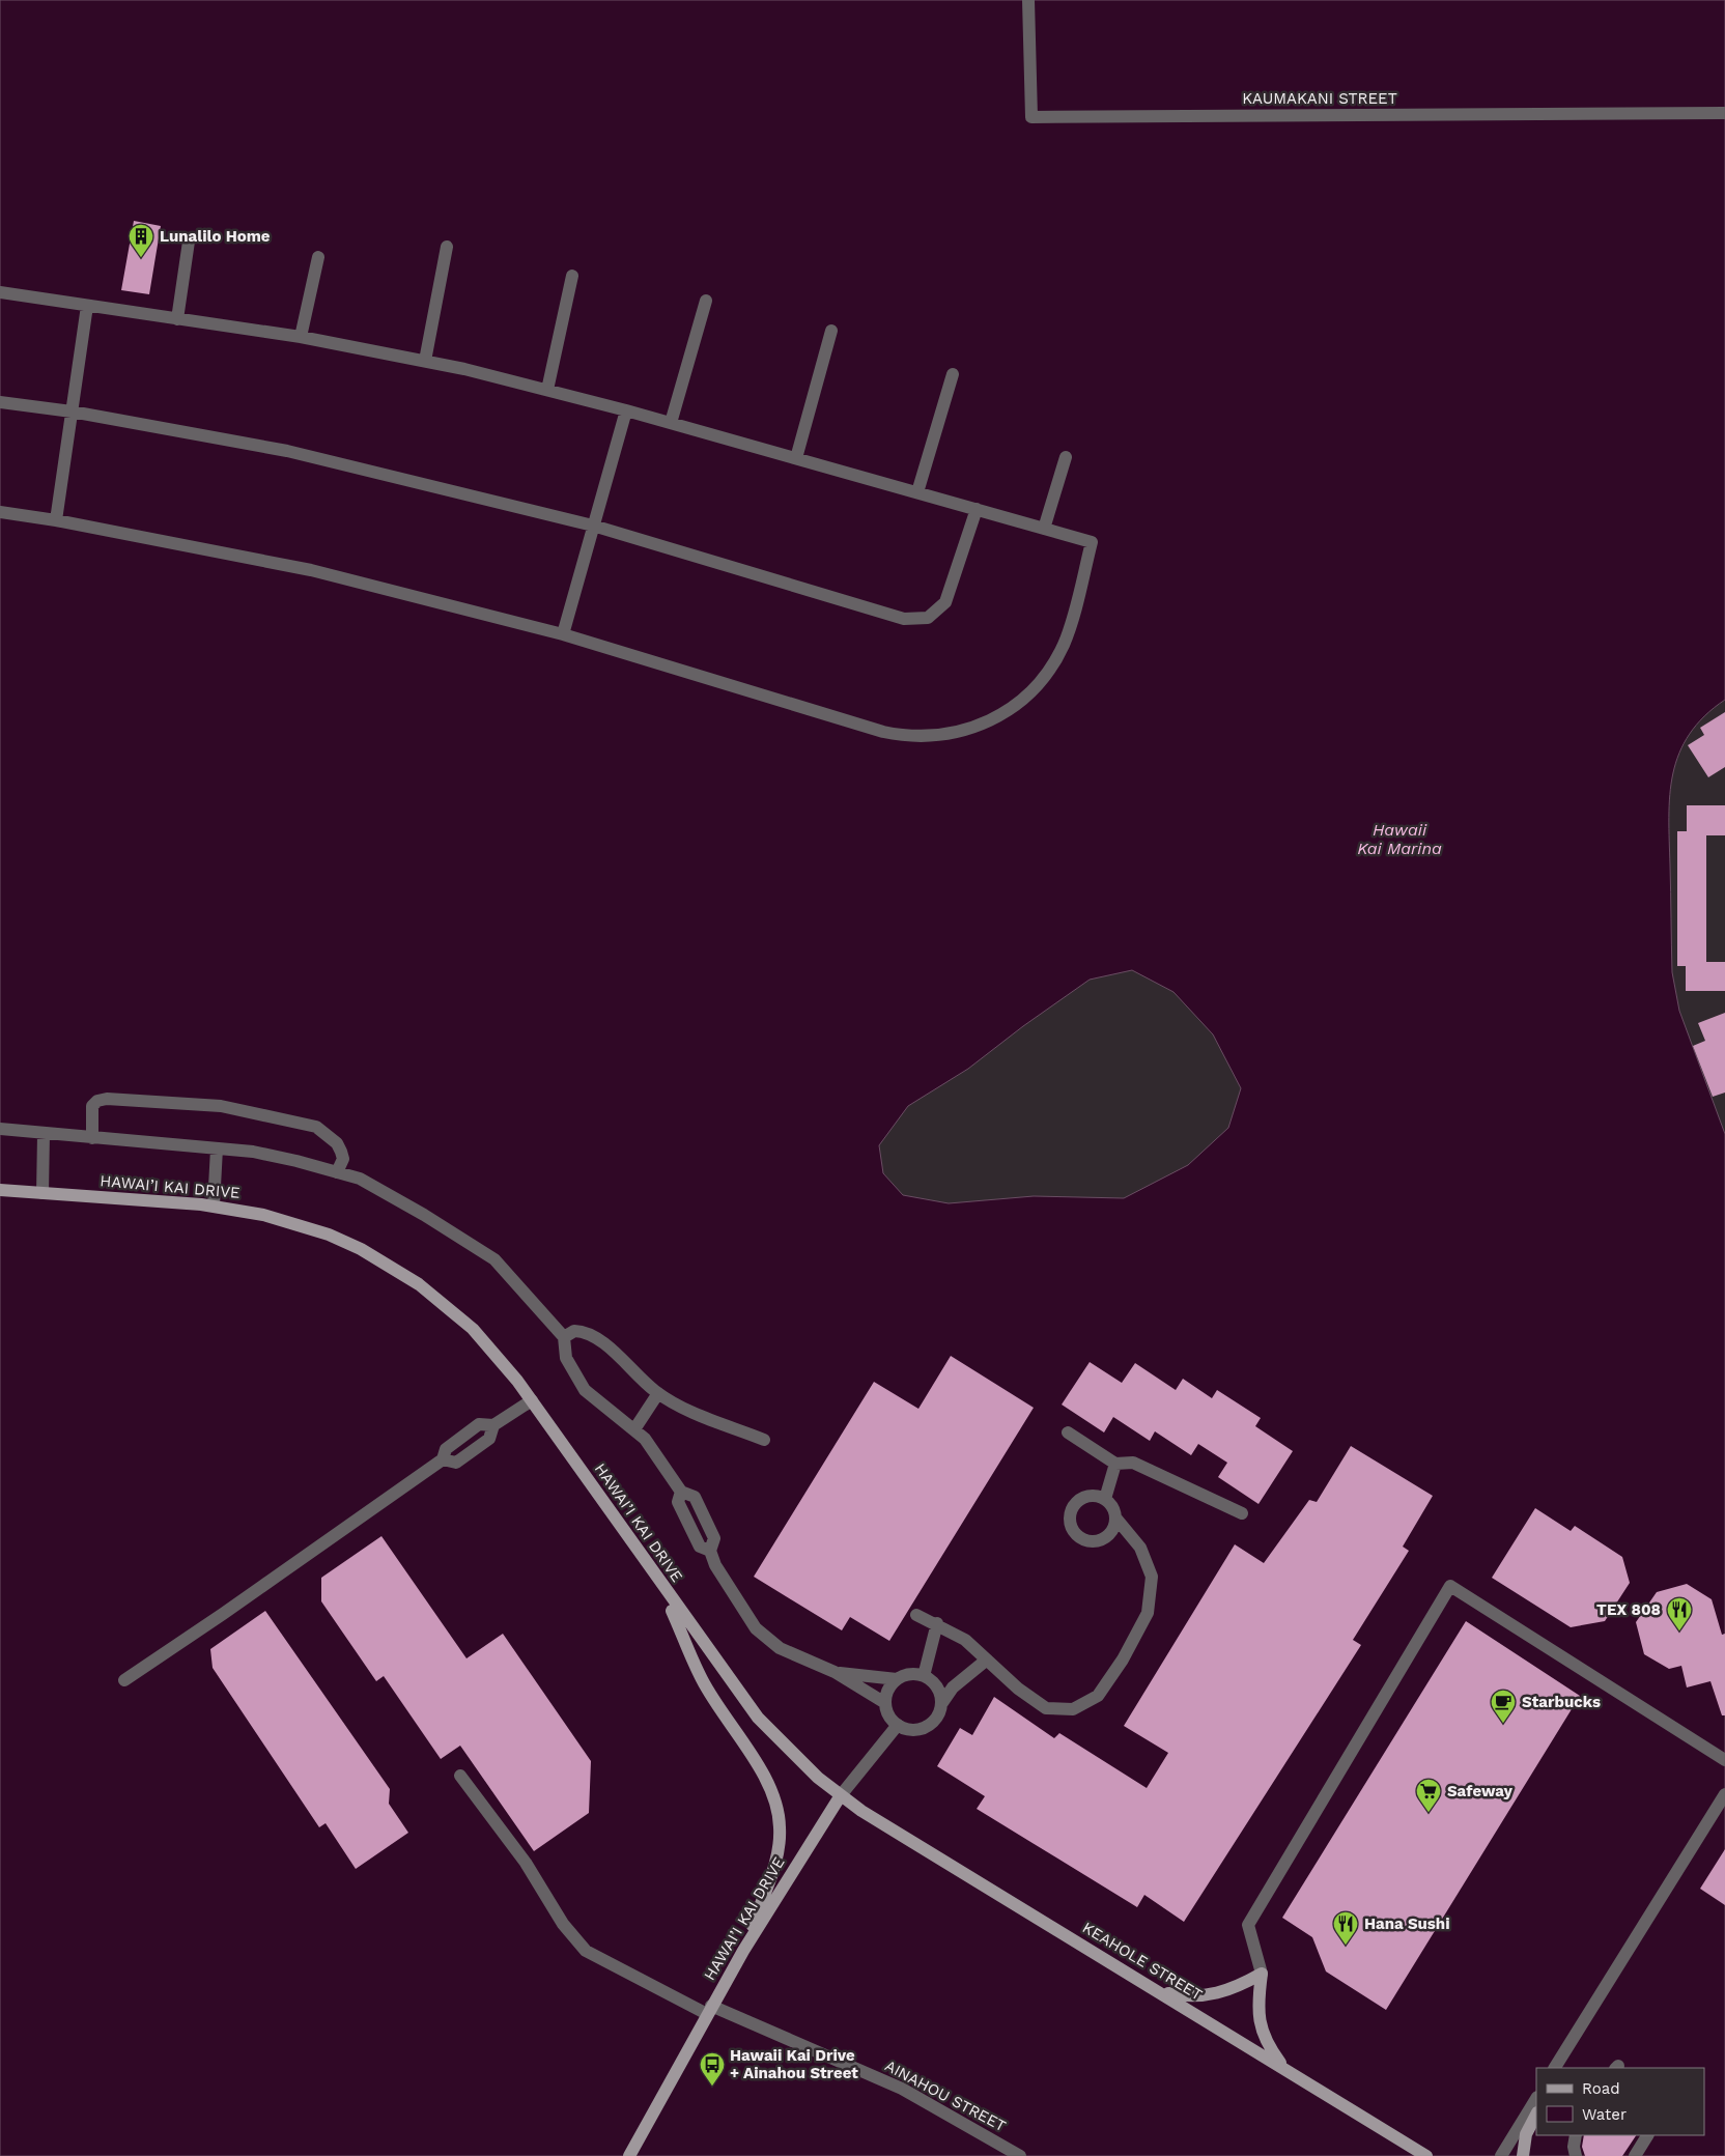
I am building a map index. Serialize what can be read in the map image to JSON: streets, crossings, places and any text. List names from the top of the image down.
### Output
{
  "streets": {
    "main road": ["HAWAI’I KAI DRIVE", "KEAHOLE STREET"],
    "street": ["KAUMAKANI STREET", "AINAHOU STREET"]
  },
  "crossings": [
    ["HAWAI’I KAI DRIVE", "KEAHOLE STREET"],
    ["HAWAI’I KAI DRIVE", "AINAHOU STREET"]
  ],
  "water": ["Hawaii Kai Marina"],
  "places": {
    "building": ["Lunalilo Home"],
    "restaurant": ["TEX 808", "Hana Sushi"],
    "cafe": ["Starbucks"],
    "supermarket": ["Safeway"],
    "bus stop": ["Hawaii Kai Drive + Ainahou Street"]
  },
  "legend": ["Road", "Water"]
}
